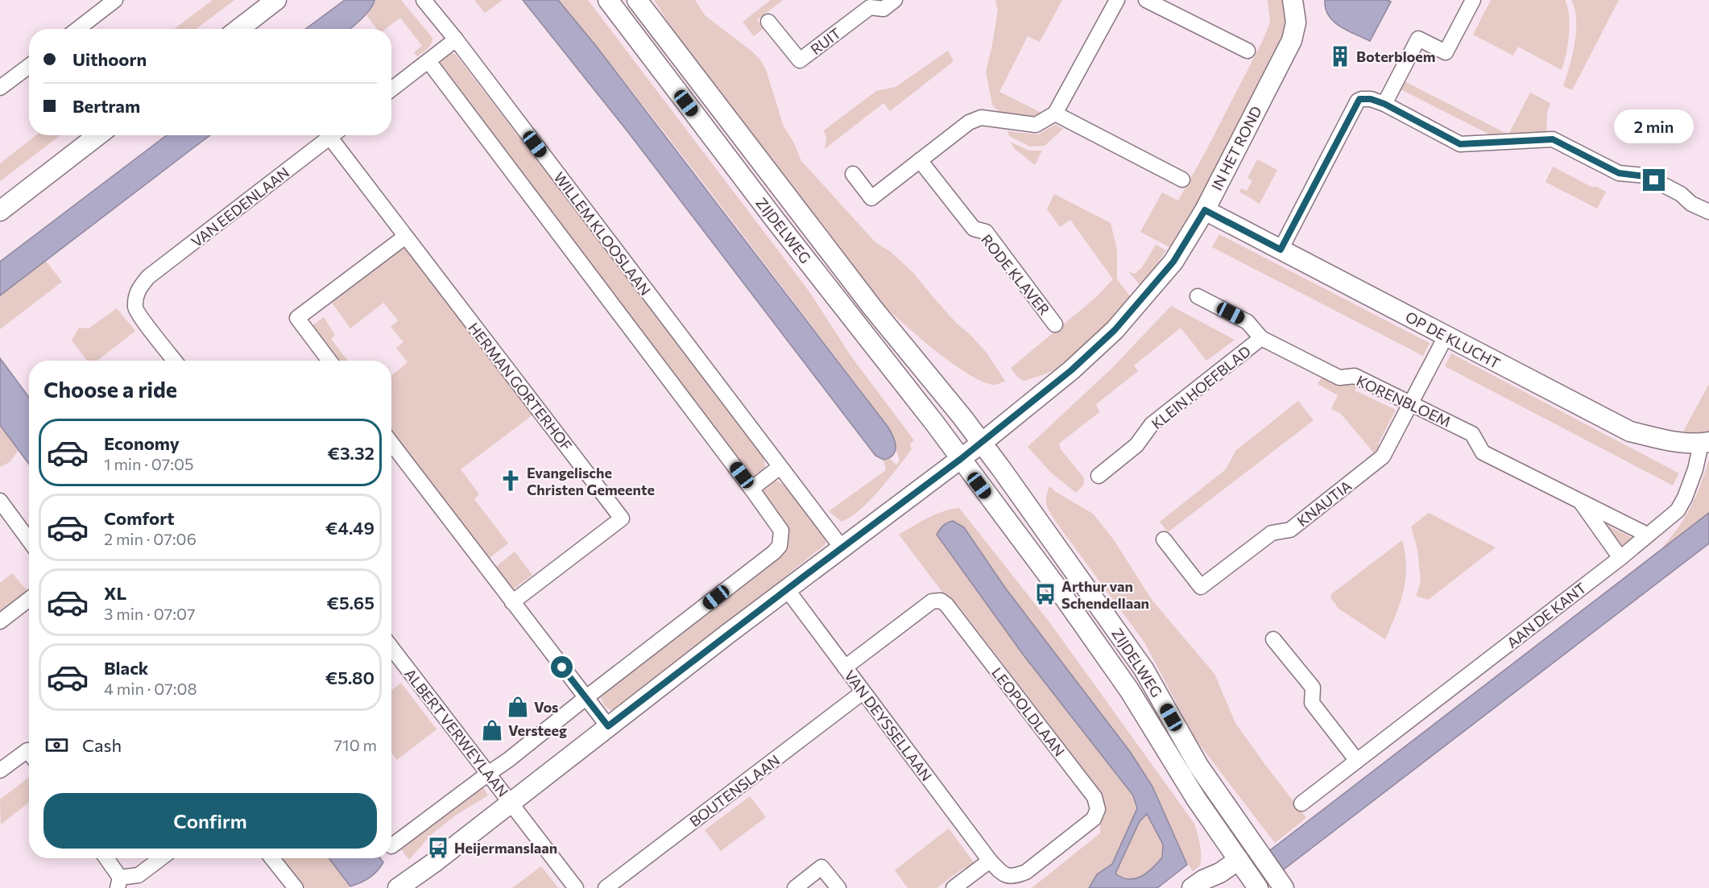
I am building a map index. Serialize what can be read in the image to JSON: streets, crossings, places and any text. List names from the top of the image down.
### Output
{
  "streets": {
    "main road": ["IN HET ROND", "ZIJDELWEG", "OP DE KLUCHT"],
    "street": [
      "RUIT",
      "VAN EEDENLAAN",
      "WILLEM KLOOSLAAN",
      "RODE KLAVER",
      "HERMAN GORTERHOF",
      "KLEIN HOEFBLAD",
      "KORENBLOEM",
      "KNAUTIA",
      "AAN DE KANT",
      "LEOPOLDLAAN",
      "VAN DEYSSELLAAN",
      "ALBERT VERWEYLAAN",
      "BOUTENSLAAN"
    ]
  },
  "crossings": [
    ["IN HET ROND", "ZIJDELWEG"],
    ["IN HET ROND", "OP DE KLUCHT"],
    ["OP DE KLUCHT", "KNAUTIA"],
    ["OP DE KLUCHT", "AAN DE KANT"],
    ["KLEIN HOEFBLAD", "KORENBLOEM"],
    ["KORENBLOEM", "KNAUTIA"],
    ["KORENBLOEM", "AAN DE KANT"],
    ["LEOPOLDLAAN", "VAN DEYSSELLAAN"],
    ["VAN DEYSSELLAAN", "BOUTENSLAAN"]
  ],
  "places": {
    "building": ["Boterbloem"],
    "church": ["Evangelische Christen Gemeente"],
    "bus stop": ["Arthur van Schendellaan", "Heijermanslaan"],
    "shop": ["Vos", "Versteeg"]
  },
  "page": {
    "banner": ["Uithoorn", "Bertram"],
    "bubble": "2 min",
    "heading": "Choose a ride",
    "list": [
      {
        "name": "Economy",
        "note": "1 min · 07:05",
        "value": "€3.32"
      },
      {
        "name": "Comfort",
        "note": "2 min · 07:06",
        "value": "€4.49"
      },
      {
        "name": "XL",
        "note": "3 min · 07:07",
        "value": "€5.65"
      },
      {
        "name": "Black",
        "note": "4 min · 07:08",
        "value": "€5.80"
      }
    ],
    "pay": ["Cash", "710 m"],
    "buttons": "Confirm"
  }
}
